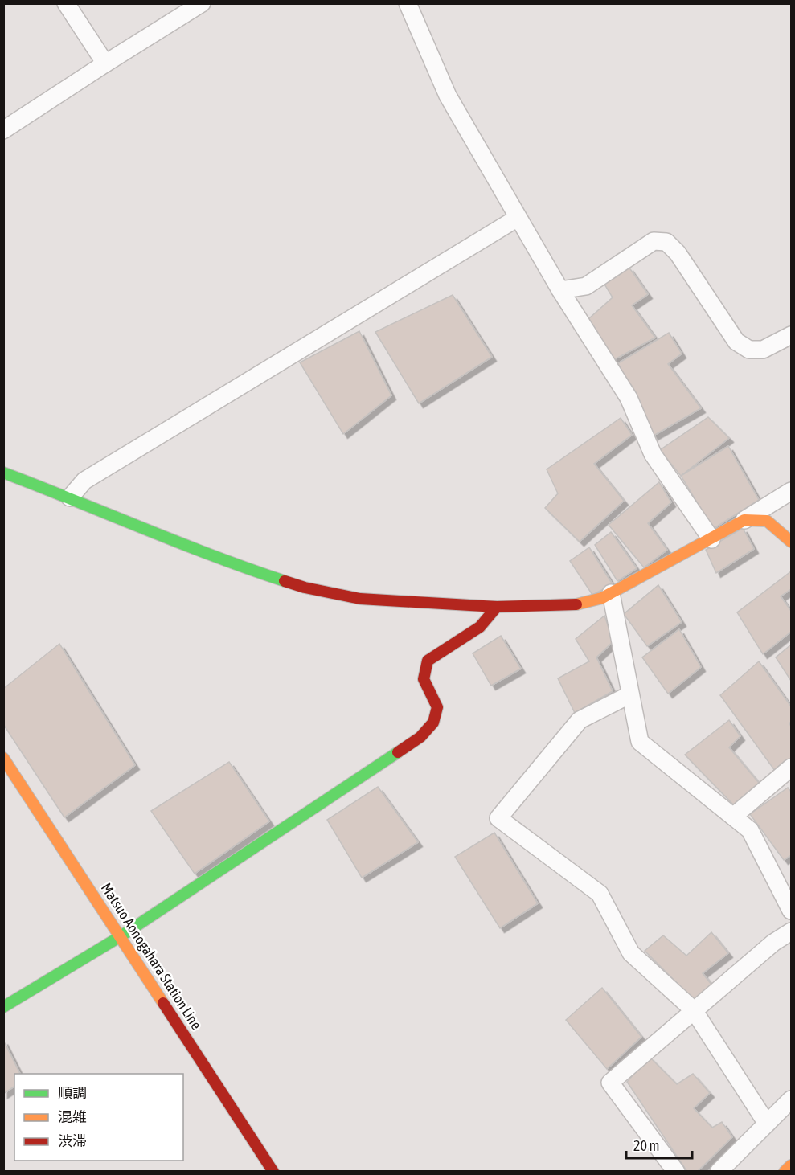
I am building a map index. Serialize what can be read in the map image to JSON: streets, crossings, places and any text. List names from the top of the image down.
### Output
{
  "streets": {
    "main road": ["Matsuo Aonogahara Station Line"]
  },
  "legend": ["順調", "混雑", "渋滞"],
  "scale_bar": "20 m"
}
